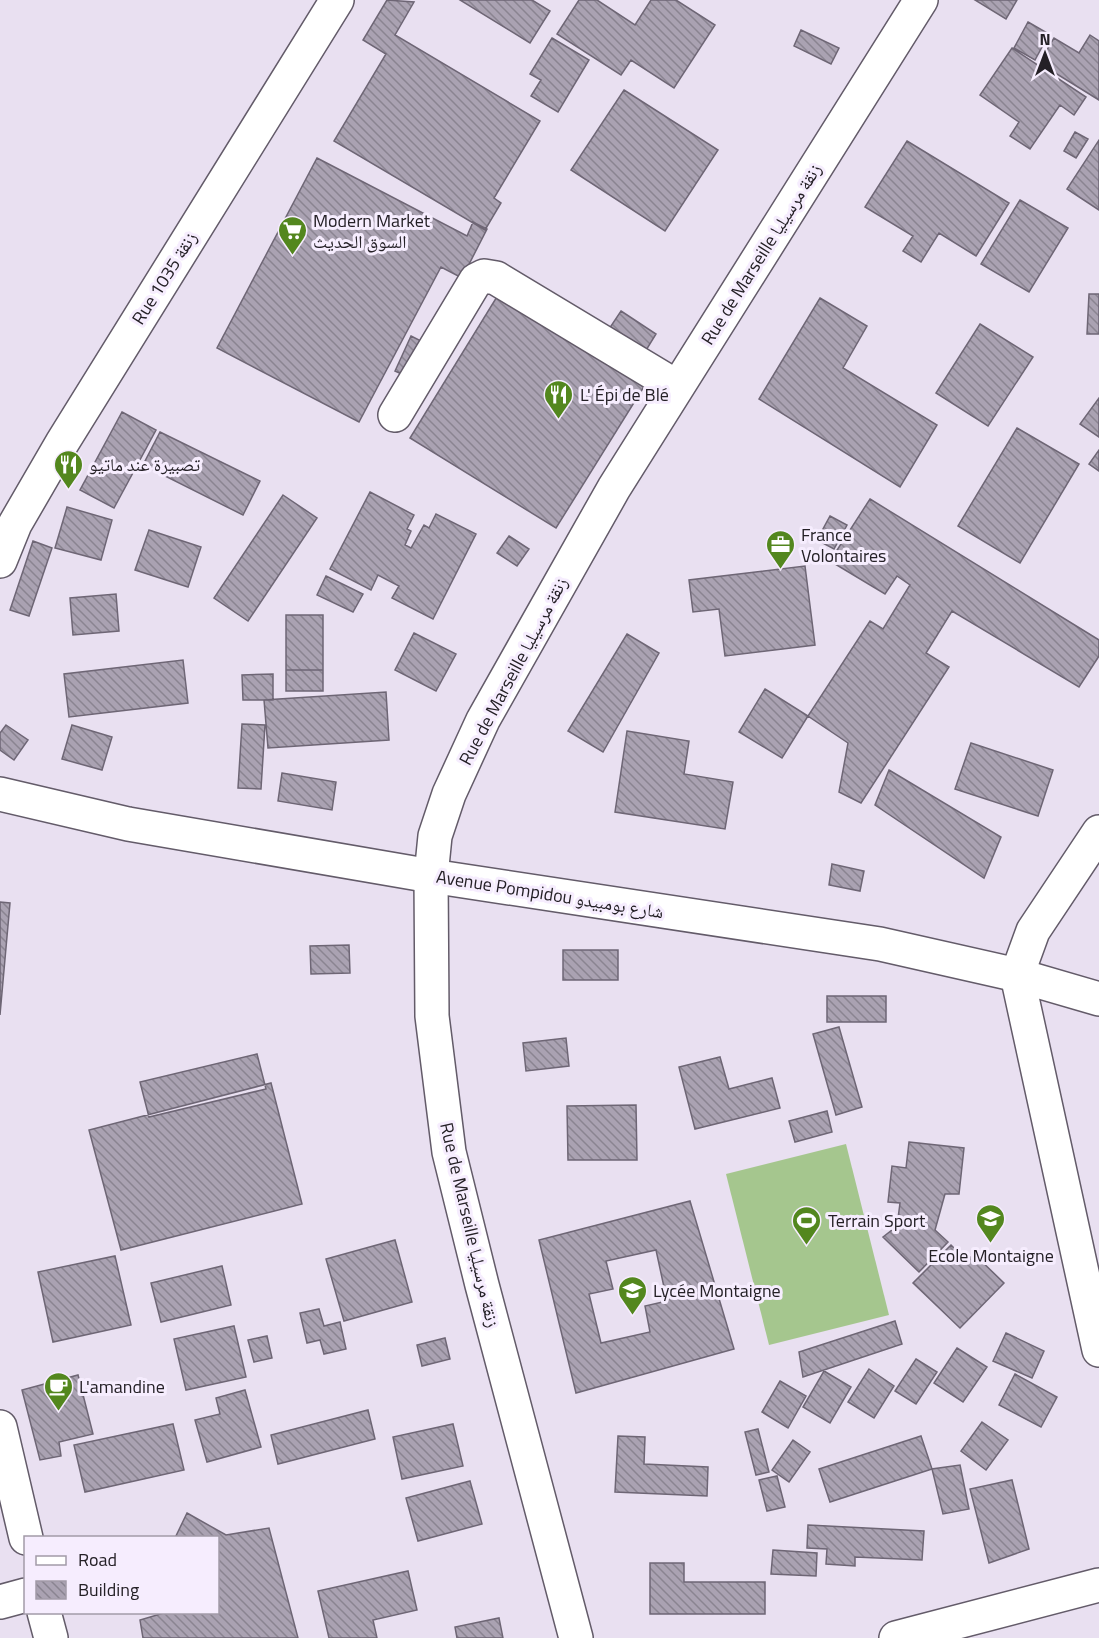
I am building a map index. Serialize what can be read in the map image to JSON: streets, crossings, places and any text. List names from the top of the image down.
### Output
{
  "streets": {
    "street": ["Rue de Marseille زنقة مرسيليا", "Rue 1035 زنقة", "Avenue Pompidou شارع بومبيدو"]
  },
  "crossings": [
    ["Rue de Marseille زنقة مرسيليا", "Avenue Pompidou شارع بومبيدو"]
  ],
  "places": {
    "supermarket": ["Modern Market السوق الحديث"],
    "restaurant": ["L' Épi de Blé", "تصبيرة عند ماتيو"],
    "office": ["France Volontaires"],
    "school or university": ["Ecole Montaigne", "Lycée Montaigne"],
    "sports": ["Terrain Sport"],
    "cafe": ["L'amandine"]
  },
  "legend": ["Road", "Building"],
  "north": "top"
}
